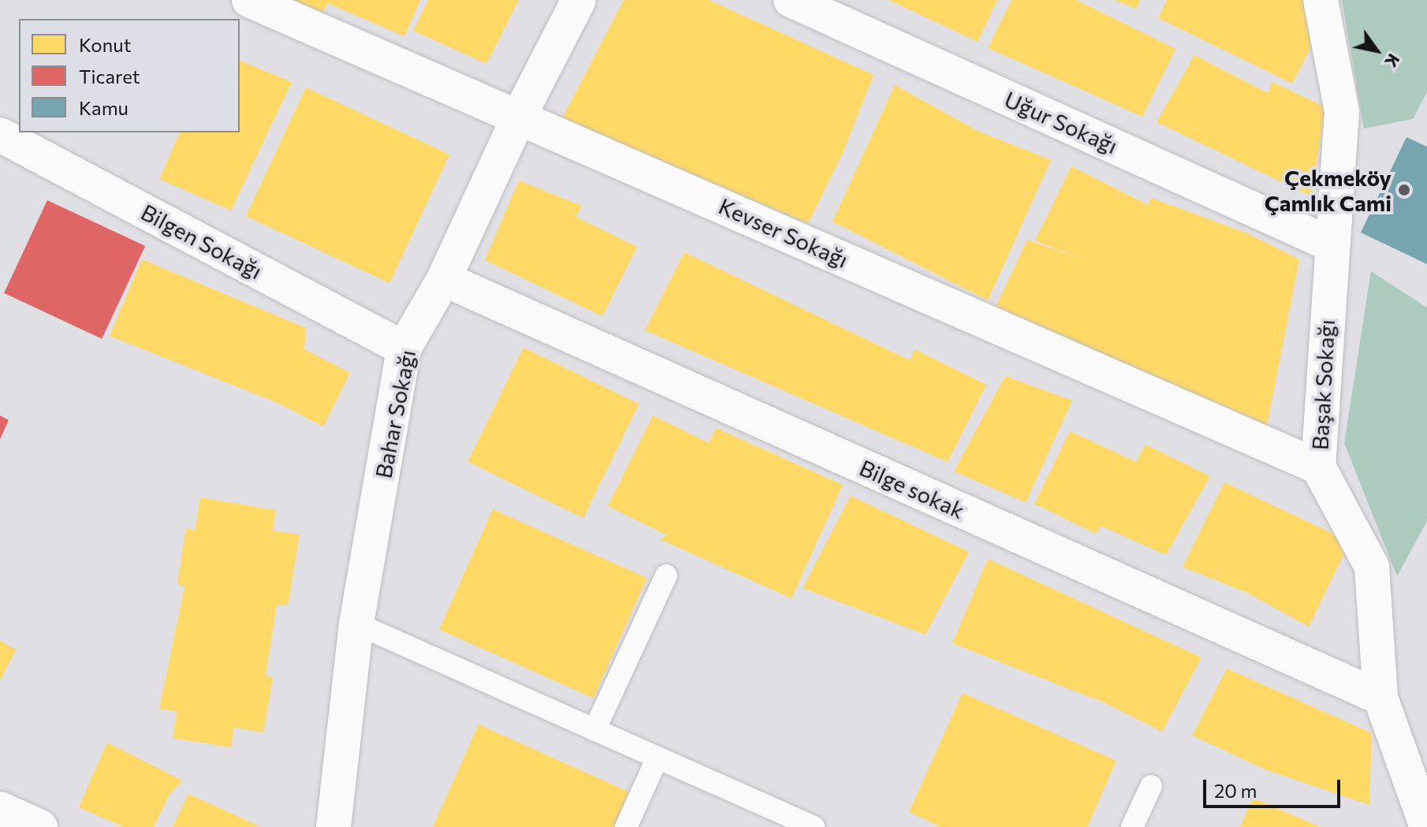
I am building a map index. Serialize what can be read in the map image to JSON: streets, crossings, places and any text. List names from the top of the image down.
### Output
{
  "streets": {
    "street": [
      "Uğur Sokağı",
      "Kevser Sokağı",
      "Bilgen Sokağı",
      "Başak Sokağı",
      "Bahar Sokağı",
      "Bilge sokak"
    ]
  },
  "crossings": [
    ["Uğur Sokağı", "Başak Sokağı"],
    ["Kevser Sokağı", "Başak Sokağı"],
    ["Kevser Sokağı", "Bahar Sokağı"],
    ["Bilgen Sokağı", "Bahar Sokağı"],
    ["Başak Sokağı", "Bilge sokak"],
    ["Bahar Sokağı", "Bilge sokak"]
  ],
  "places": ["Çekmeköy Çamlık Cami"],
  "legend": ["Konut", "Ticaret", "Kamu"],
  "scale_bar": "20 m",
  "north": "bottom right"
}
